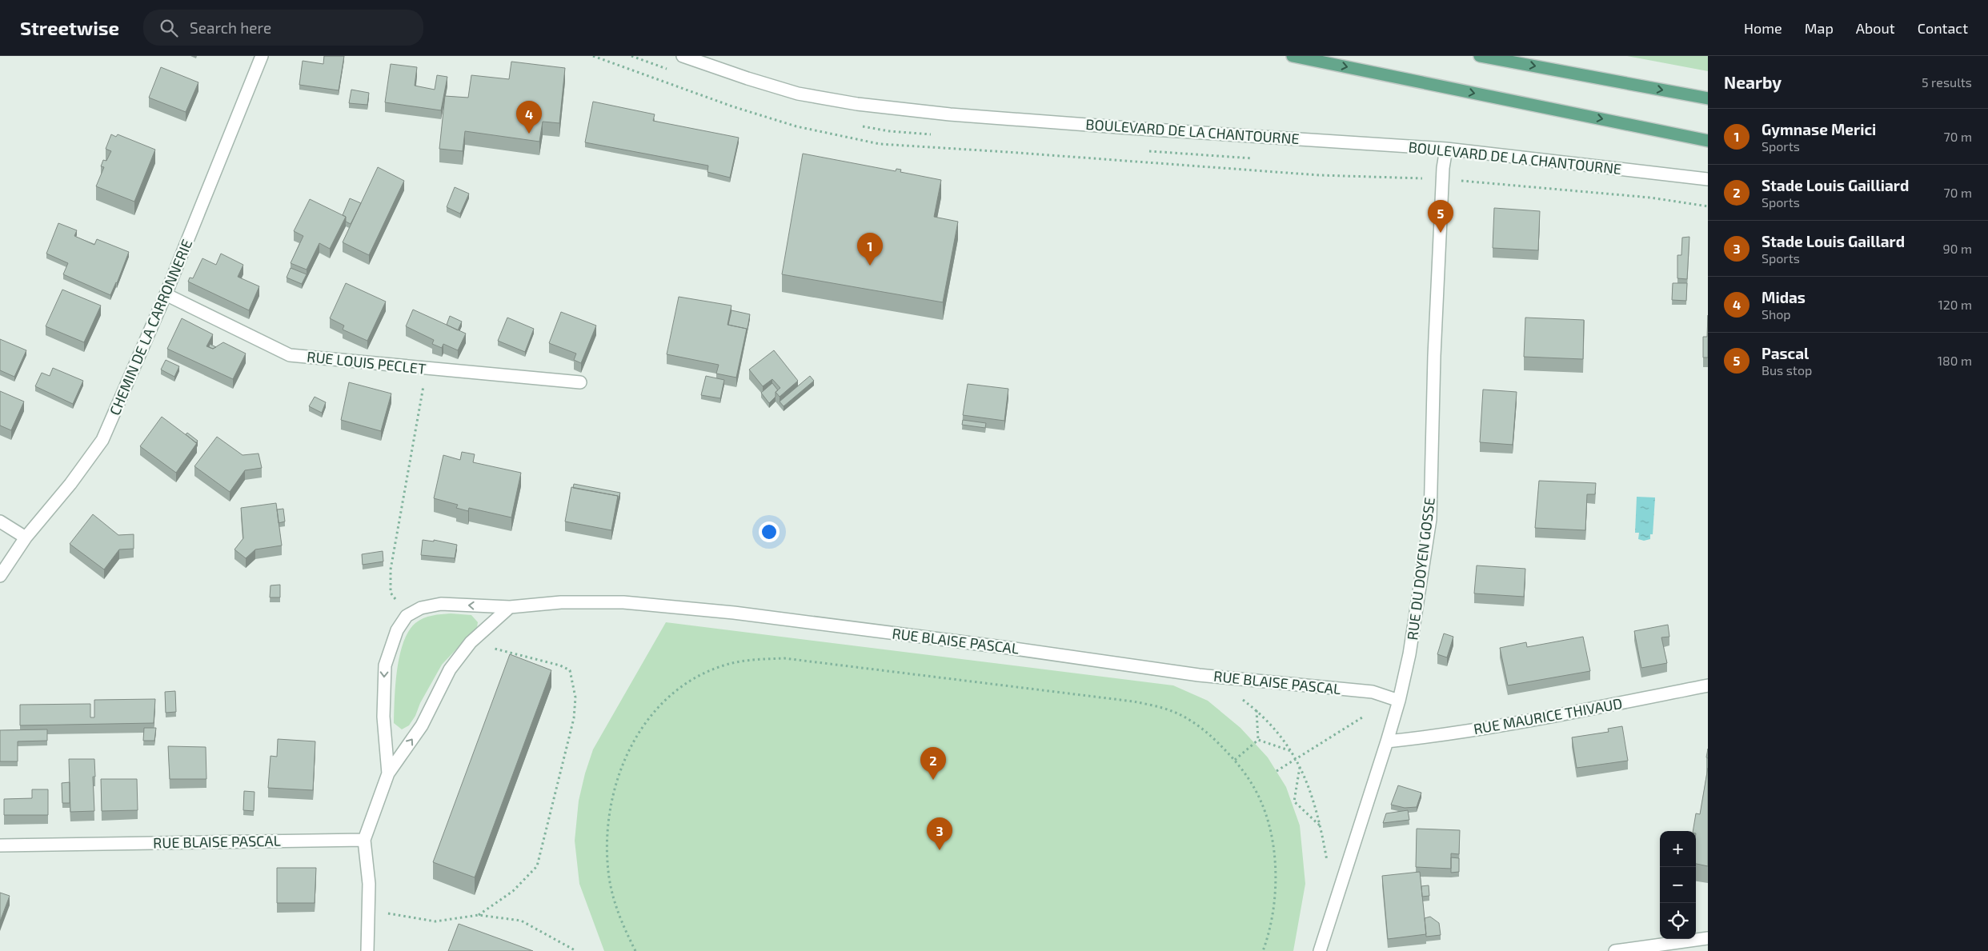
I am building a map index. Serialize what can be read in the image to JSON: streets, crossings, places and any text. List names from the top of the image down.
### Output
{
  "streets": {
    "street": [
      "BOULEVARD DE LA CHANTOURNE",
      "CHEMIN DE LA CARRONNERIE",
      "RUE LOUIS PECLET",
      "RUE DU DOYEN GOSSE",
      "RUE BLAISE PASCAL",
      "RUE MAURICE THIVAUD"
    ]
  },
  "crossings": [
    ["BOULEVARD DE LA CHANTOURNE", "RUE DU DOYEN GOSSE"],
    ["CHEMIN DE LA CARRONNERIE", "RUE LOUIS PECLET"],
    ["RUE DU DOYEN GOSSE", "RUE BLAISE PASCAL"],
    ["RUE DU DOYEN GOSSE", "RUE MAURICE THIVAUD"]
  ],
  "page": {
    "header": "Streetwise",
    "search": "Search here",
    "nav": [
      "Home",
      "Map",
      "About",
      "Contact"
    ],
    "heading": ["Nearby", "5 results"],
    "pins": [
      "4",
      "5",
      "1",
      "2",
      "3"
    ],
    "list": [
      {
        "mark": "1",
        "name": "Gymnase Merici",
        "note": "Sports",
        "value": "70 m"
      },
      {
        "mark": "2",
        "name": "Stade Louis Gailliard",
        "note": "Sports",
        "value": "70 m"
      },
      {
        "mark": "3",
        "name": "Stade Louis Gaillard",
        "note": "Sports",
        "value": "90 m"
      },
      {
        "mark": "4",
        "name": "Midas",
        "note": "Shop",
        "value": "120 m"
      },
      {
        "mark": "5",
        "name": "Pascal",
        "note": "Bus stop",
        "value": "180 m"
      }
    ],
    "map_buttons": ["+", "−"]
  }
}
